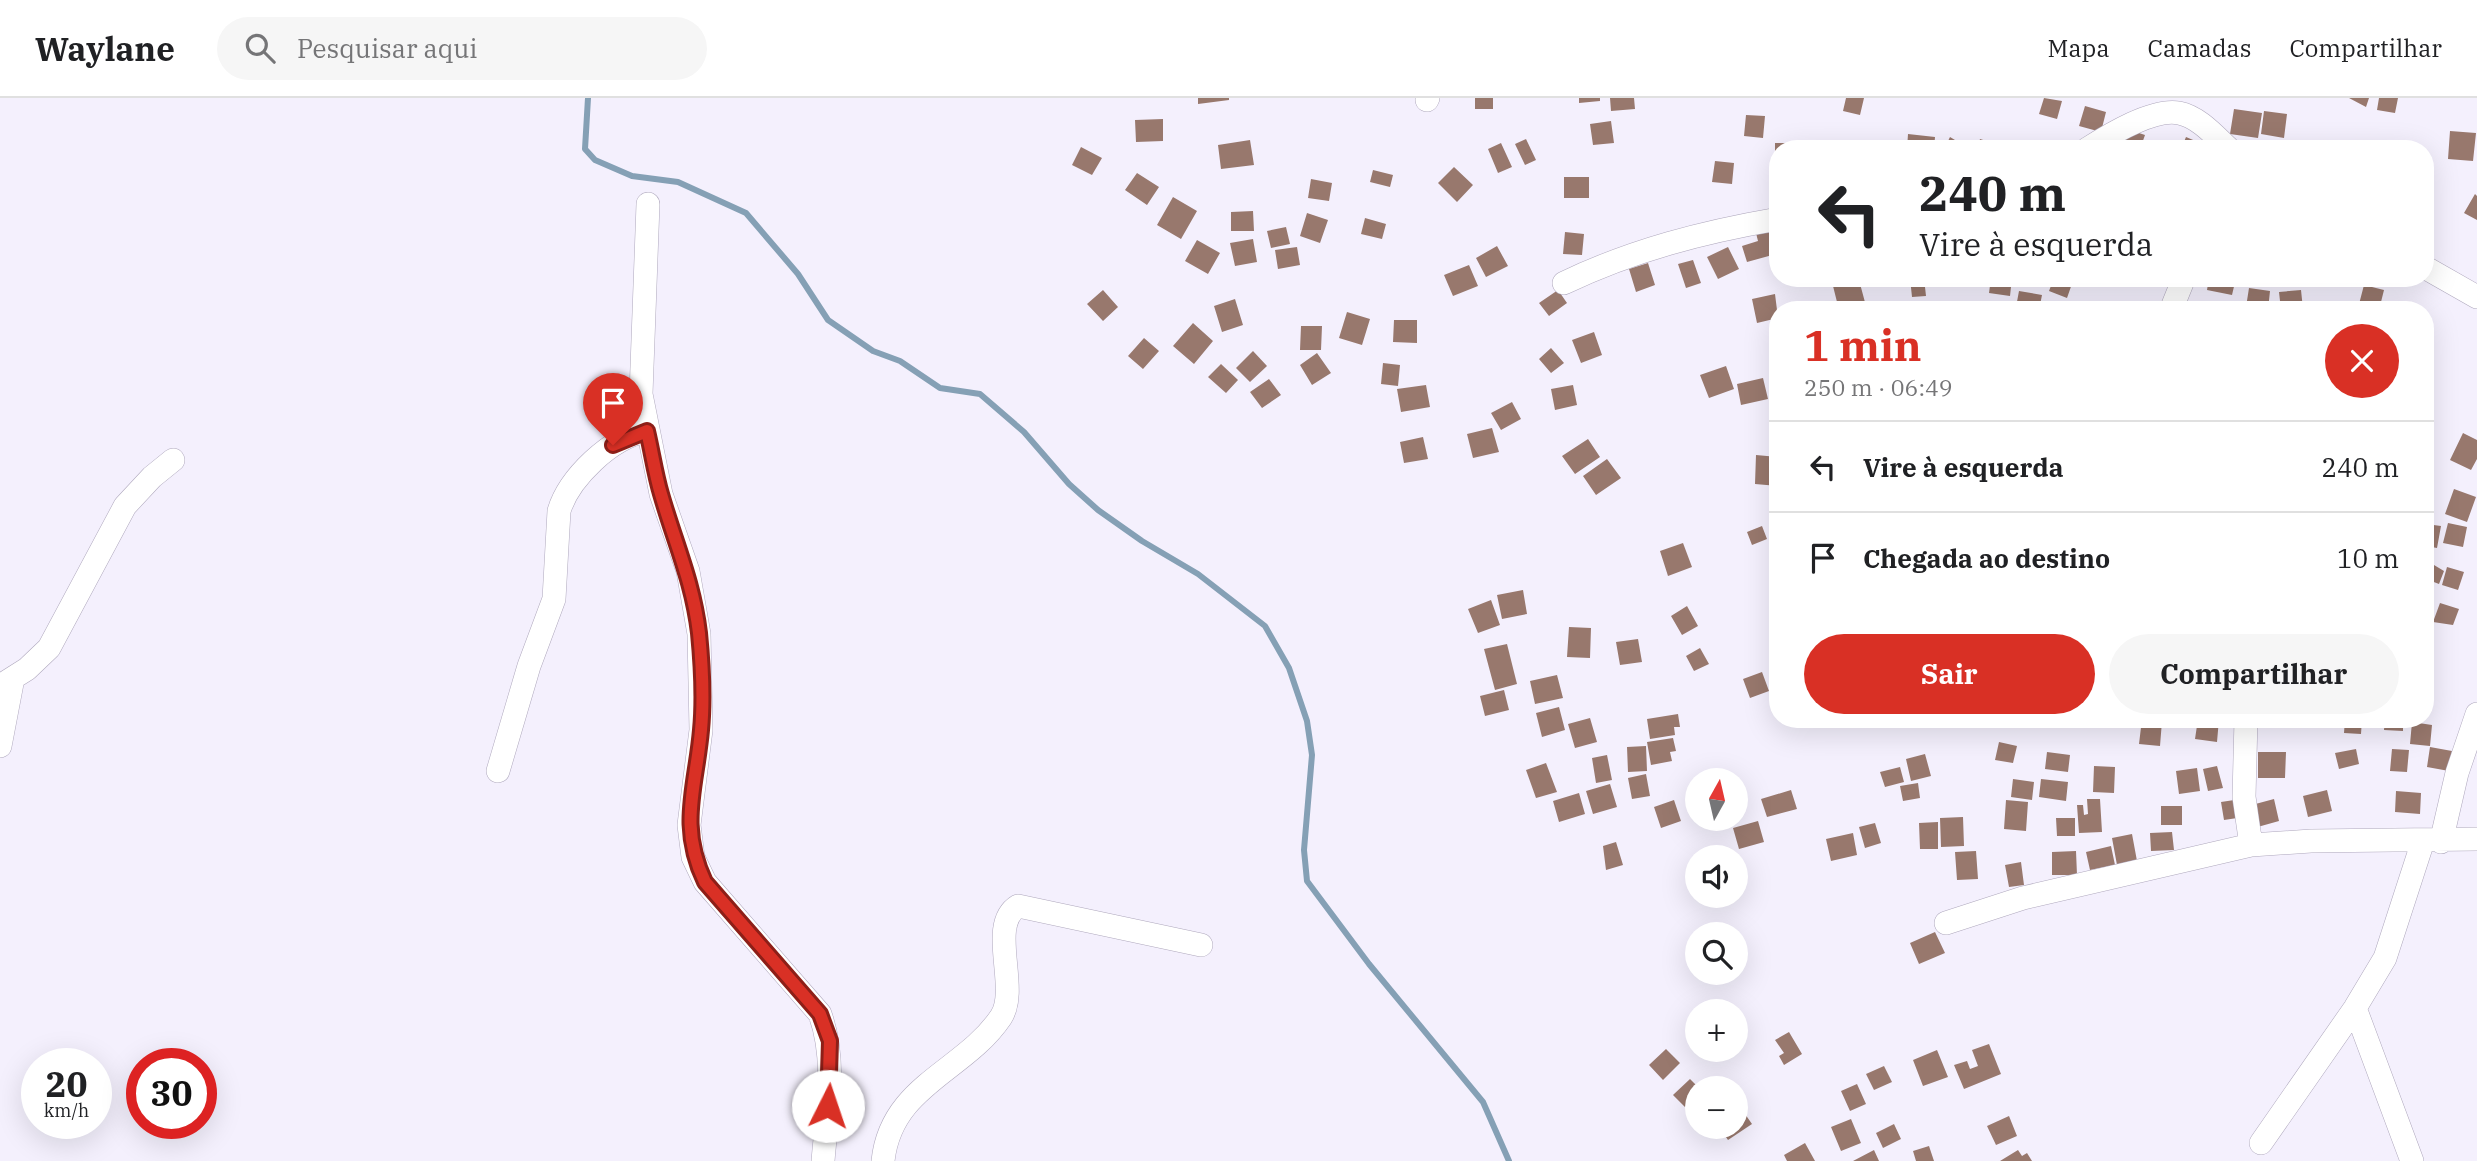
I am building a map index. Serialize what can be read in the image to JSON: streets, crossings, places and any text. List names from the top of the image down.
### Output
{
  "north": "top",
  "page": {
    "header": "Waylane",
    "search": "Pesquisar aqui",
    "nav": ["Mapa", "Camadas", "Compartilhar"],
    "turn": ["240 m", "Vire à esquerda"],
    "heading": ["1 min", "250 m · 06:49"],
    "list": [
      {
        "name": "Vire à esquerda",
        "value": "240 m"
      },
      {
        "name": "Chegada ao destino",
        "value": "10 m"
      }
    ],
    "buttons": ["Sair", "Compartilhar"],
    "map_buttons": ["+", "−"],
    "speed": "20 km/h",
    "limit": "30"
  }
}
